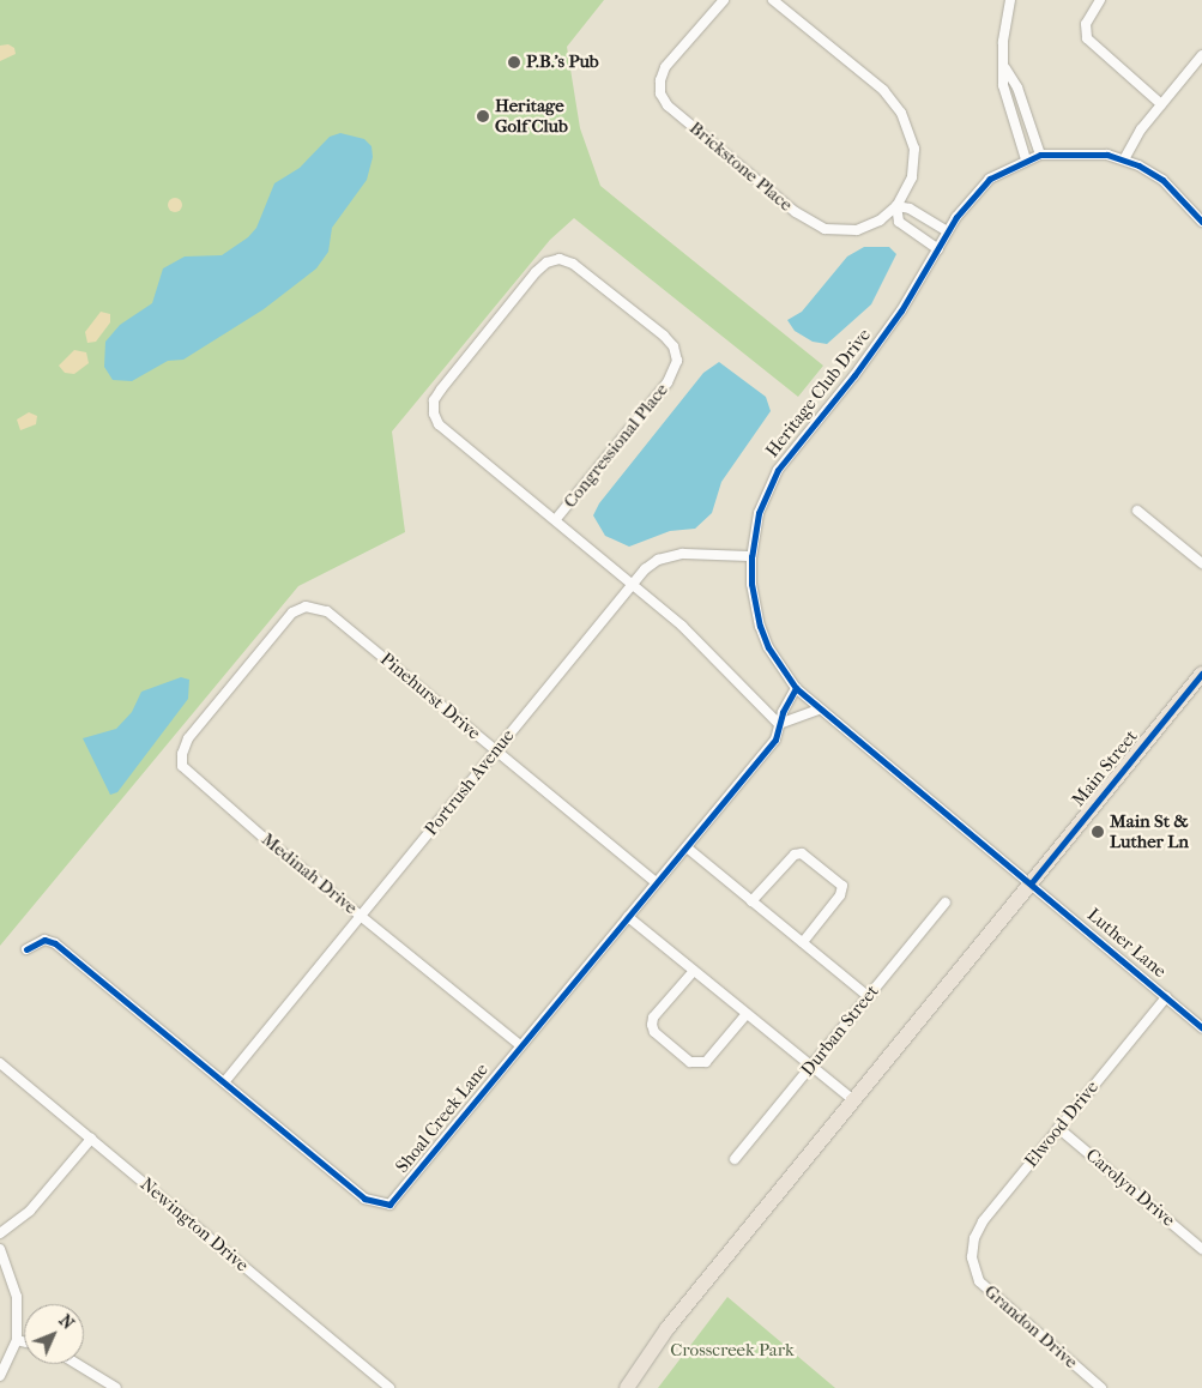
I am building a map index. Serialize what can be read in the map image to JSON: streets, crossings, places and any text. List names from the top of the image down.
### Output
{
  "streets": {
    "main road": ["Main Street"],
    "street": [
      "Brickstone Place",
      "Heritage Club Drive",
      "Congressional Place",
      "Pinehurst Drive",
      "Portrush Avenue",
      "Medinah Drive",
      "Luther Lane",
      "Durban Street",
      "Shoal Creek Lane",
      "Elwood Drive",
      "Carolyn Drive",
      "Newington Drive",
      "Grandon Drive"
    ]
  },
  "crossings": [
    ["Heritage Club Drive", "Main Street"],
    ["Heritage Club Drive", "Portrush Avenue"],
    ["Heritage Club Drive", "Luther Lane"],
    ["Heritage Club Drive", "Shoal Creek Lane"],
    ["Congressional Place", "Portrush Avenue"],
    ["Congressional Place", "Shoal Creek Lane"],
    ["Pinehurst Drive", "Portrush Avenue"],
    ["Pinehurst Drive", "Medinah Drive"],
    ["Pinehurst Drive", "Shoal Creek Lane"],
    ["Main Street", "Luther Lane"],
    ["Portrush Avenue", "Medinah Drive"],
    ["Portrush Avenue", "Shoal Creek Lane"],
    ["Medinah Drive", "Shoal Creek Lane"],
    ["Luther Lane", "Elwood Drive"],
    ["Elwood Drive", "Carolyn Drive"],
    ["Elwood Drive", "Grandon Drive"]
  ],
  "parks": ["Crosscreek Park"],
  "places": ["P.B.'s Pub", "Heritage Golf Club", "Main St & Luther Ln"],
  "north": "top right"
}
